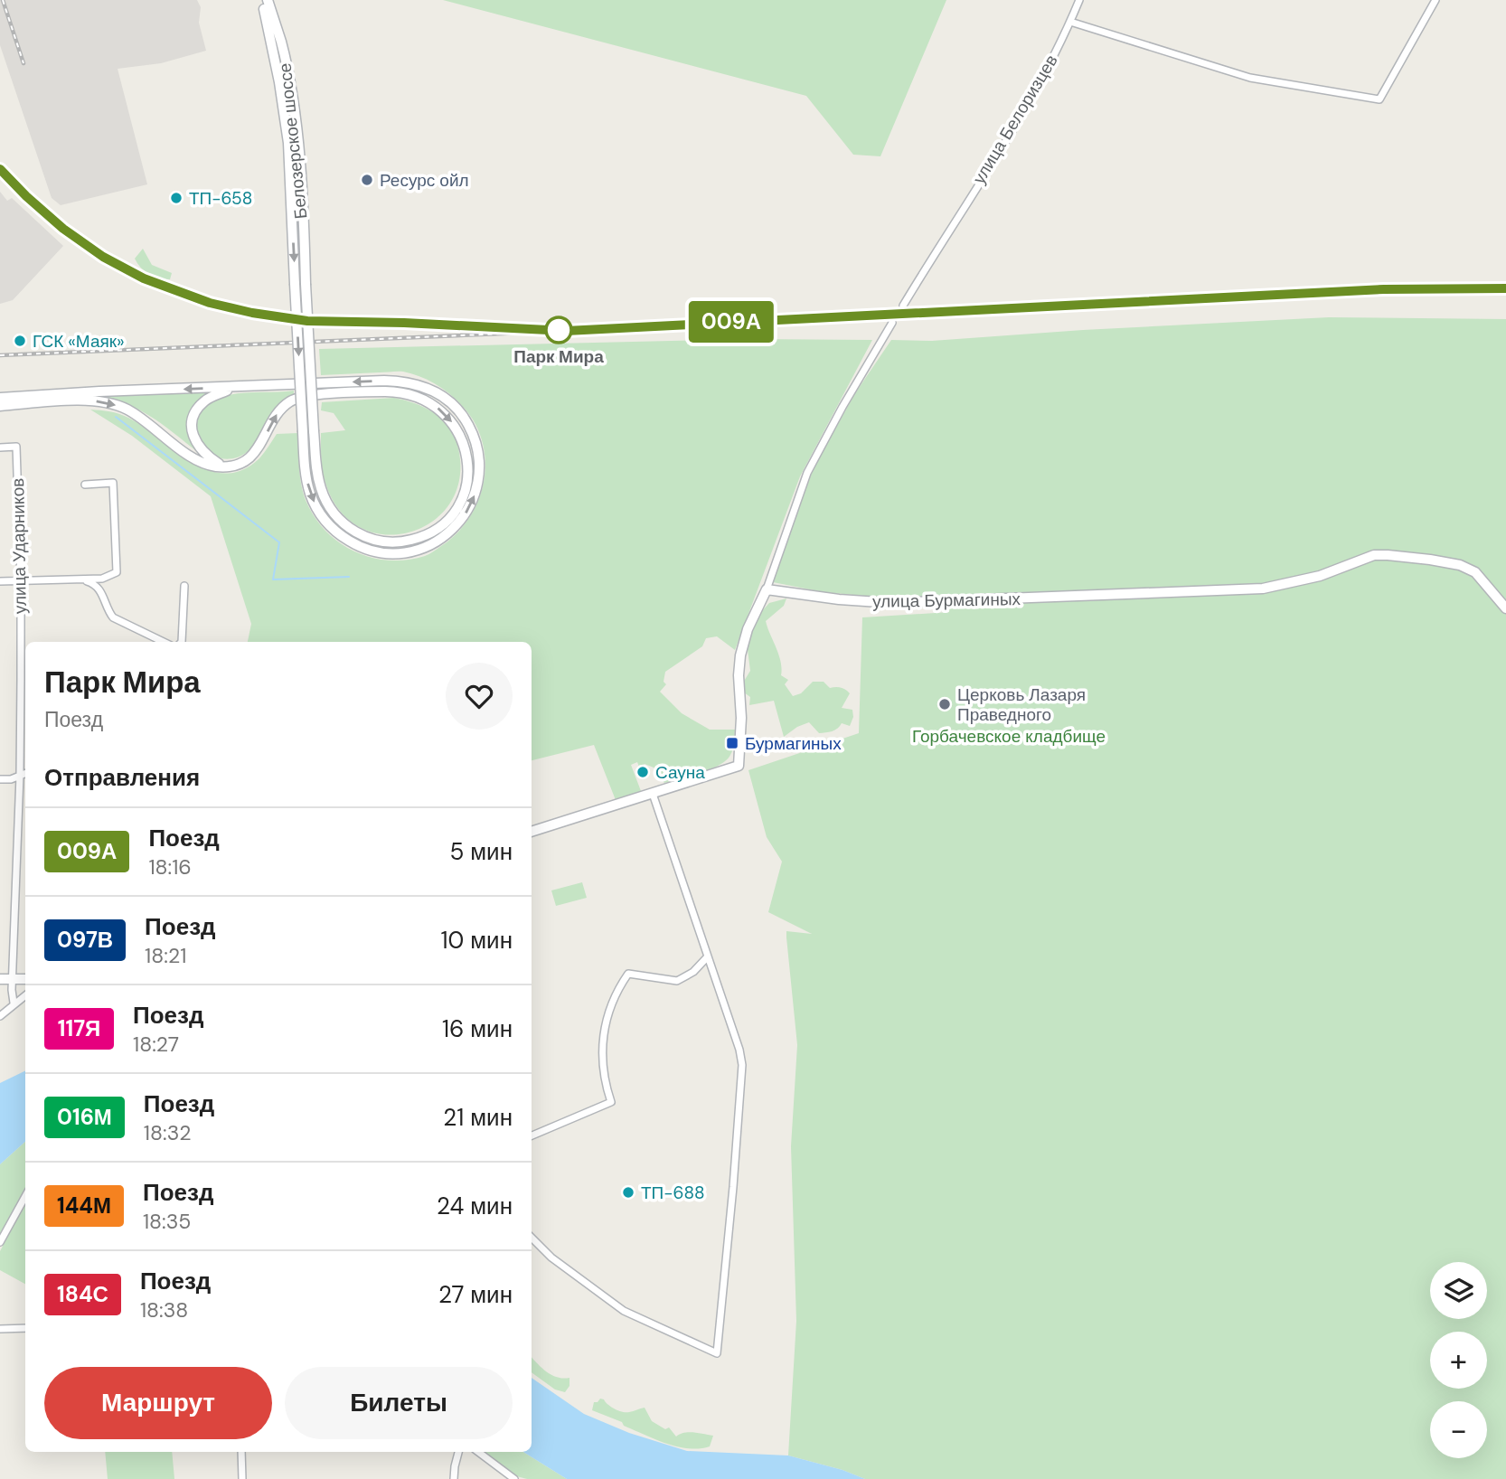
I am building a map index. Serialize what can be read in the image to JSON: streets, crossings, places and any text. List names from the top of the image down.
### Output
{
  "streets": {
    "main road": ["Белозерское шоссе", "улица Бурмагиных"],
    "street": ["улица Белоризцев", "улица Ударников"]
  },
  "parks": ["Горбачевское кладбище"],
  "places": {
    "other": [
      "Ресурс ойл",
      "ТП-658",
      "Парк Мира",
      "ГСК «Маяк»",
      "Церковь Лазаря Праведного",
      "Сауна",
      "ТП-688"
    ],
    "transit": ["Бурмагиных"]
  },
  "page": {
    "on_map": "009А",
    "heading": [
      ["Парк Мира", "Поезд"],
      "Отправления"
    ],
    "list": [
      {
        "mark": "009А",
        "name": "Поезд",
        "note": "18:16",
        "value": "5 мин"
      },
      {
        "mark": "097В",
        "name": "Поезд",
        "note": "18:21",
        "value": "10 мин"
      },
      {
        "mark": "117Я",
        "name": "Поезд",
        "note": "18:27",
        "value": "16 мин"
      },
      {
        "mark": "016М",
        "name": "Поезд",
        "note": "18:32",
        "value": "21 мин"
      },
      {
        "mark": "144М",
        "name": "Поезд",
        "note": "18:35",
        "value": "24 мин"
      },
      {
        "mark": "184С",
        "name": "Поезд",
        "note": "18:38",
        "value": "27 мин"
      }
    ],
    "map_buttons": ["+", "−"],
    "buttons": ["Маршрут", "Билеты"]
  }
}
